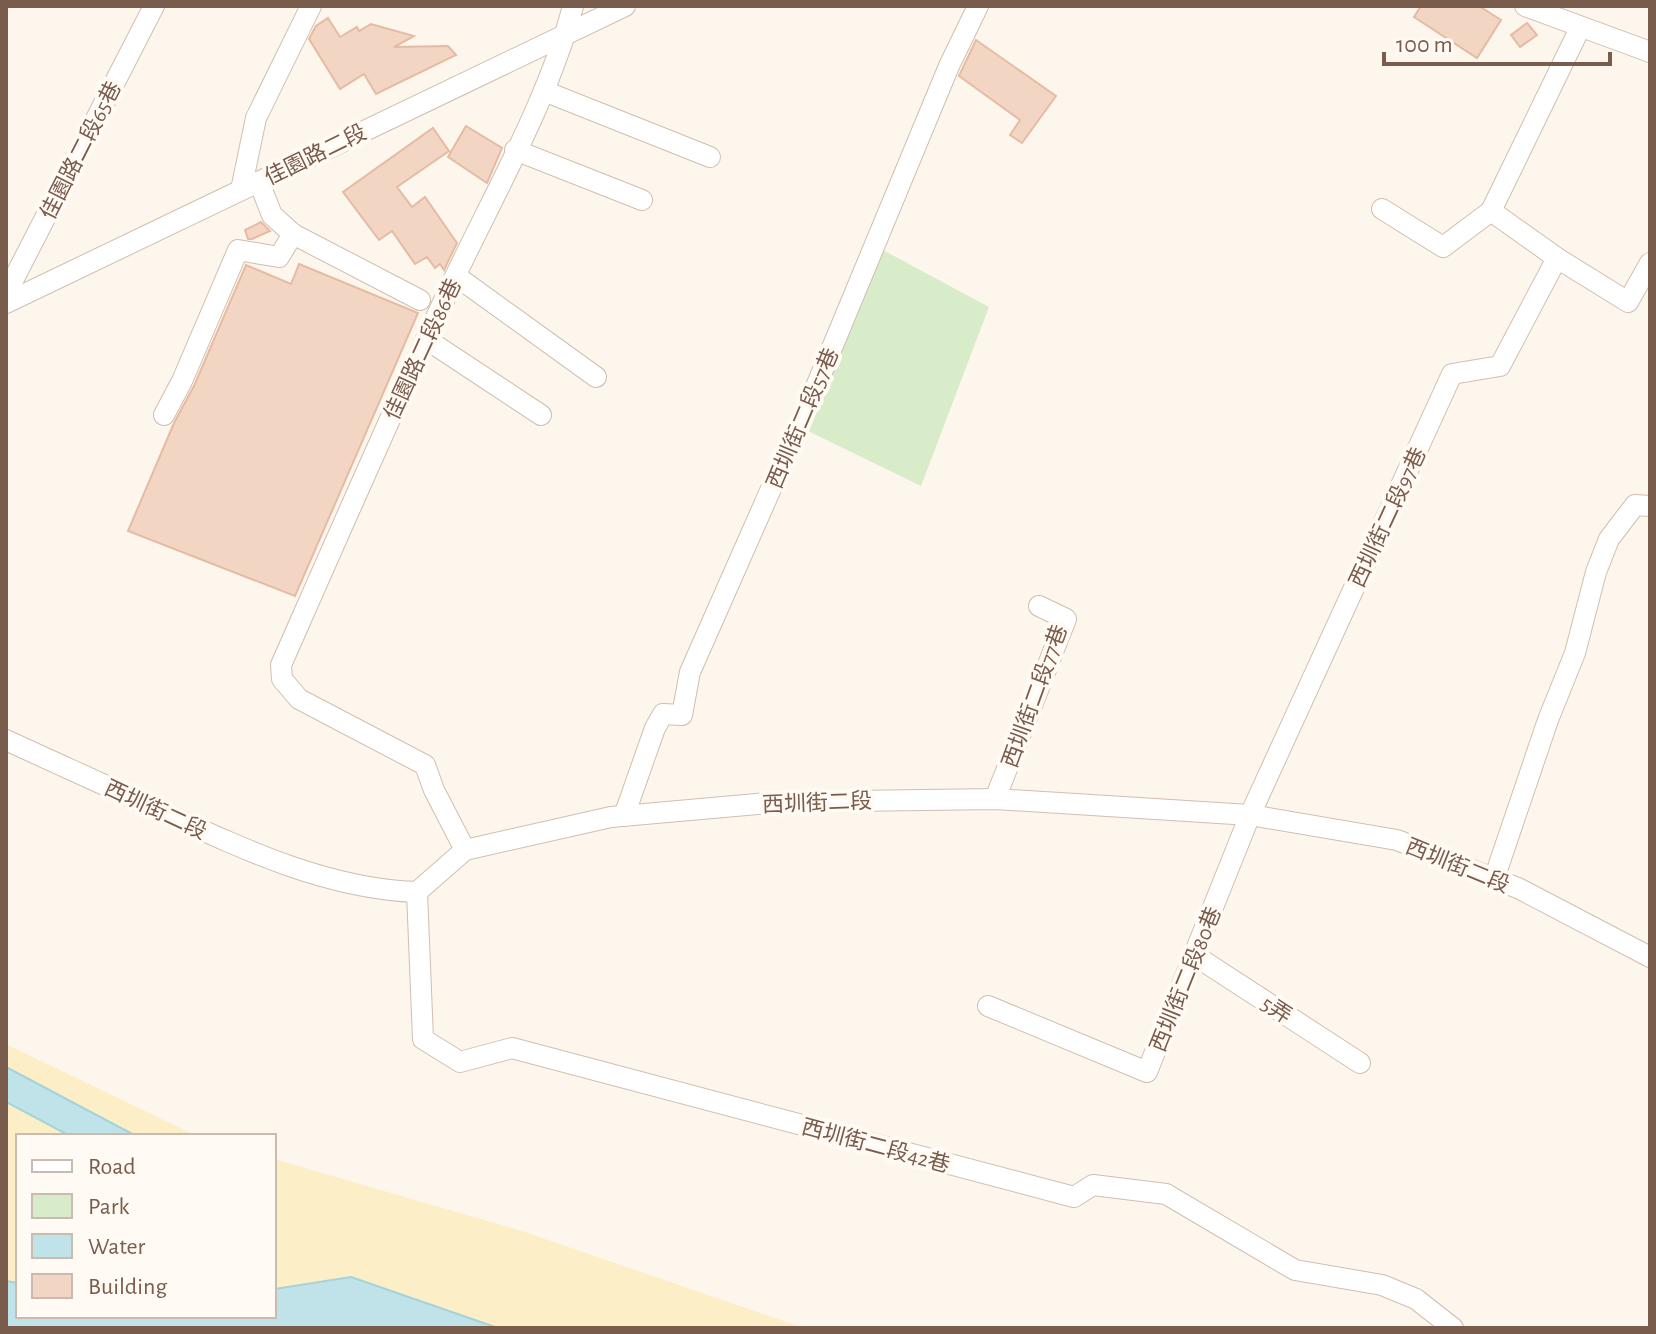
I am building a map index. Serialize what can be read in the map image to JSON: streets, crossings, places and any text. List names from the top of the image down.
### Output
{
  "streets": {
    "street": [
      "佳園路二段65巷",
      "佳園路二段",
      "佳園路二段86巷",
      "西圳街二段57巷",
      "西圳街二段97巷",
      "西圳街二段77巷",
      "西圳街二段",
      "西圳街二段80巷",
      "5弄",
      "西圳街二段42巷"
    ]
  },
  "crossings": [
    ["佳園路二段", "佳園路二段86巷"],
    ["佳園路二段86巷", "西圳街二段"],
    ["西圳街二段57巷", "西圳街二段"],
    ["西圳街二段97巷", "西圳街二段"],
    ["西圳街二段97巷", "西圳街二段80巷"],
    ["西圳街二段77巷", "西圳街二段"],
    ["西圳街二段", "西圳街二段80巷"],
    ["西圳街二段", "西圳街二段42巷"],
    ["西圳街二段80巷", "5弄"]
  ],
  "legend": [
    "Road",
    "Park",
    "Water",
    "Building"
  ],
  "scale_bar": "100 m"
}
